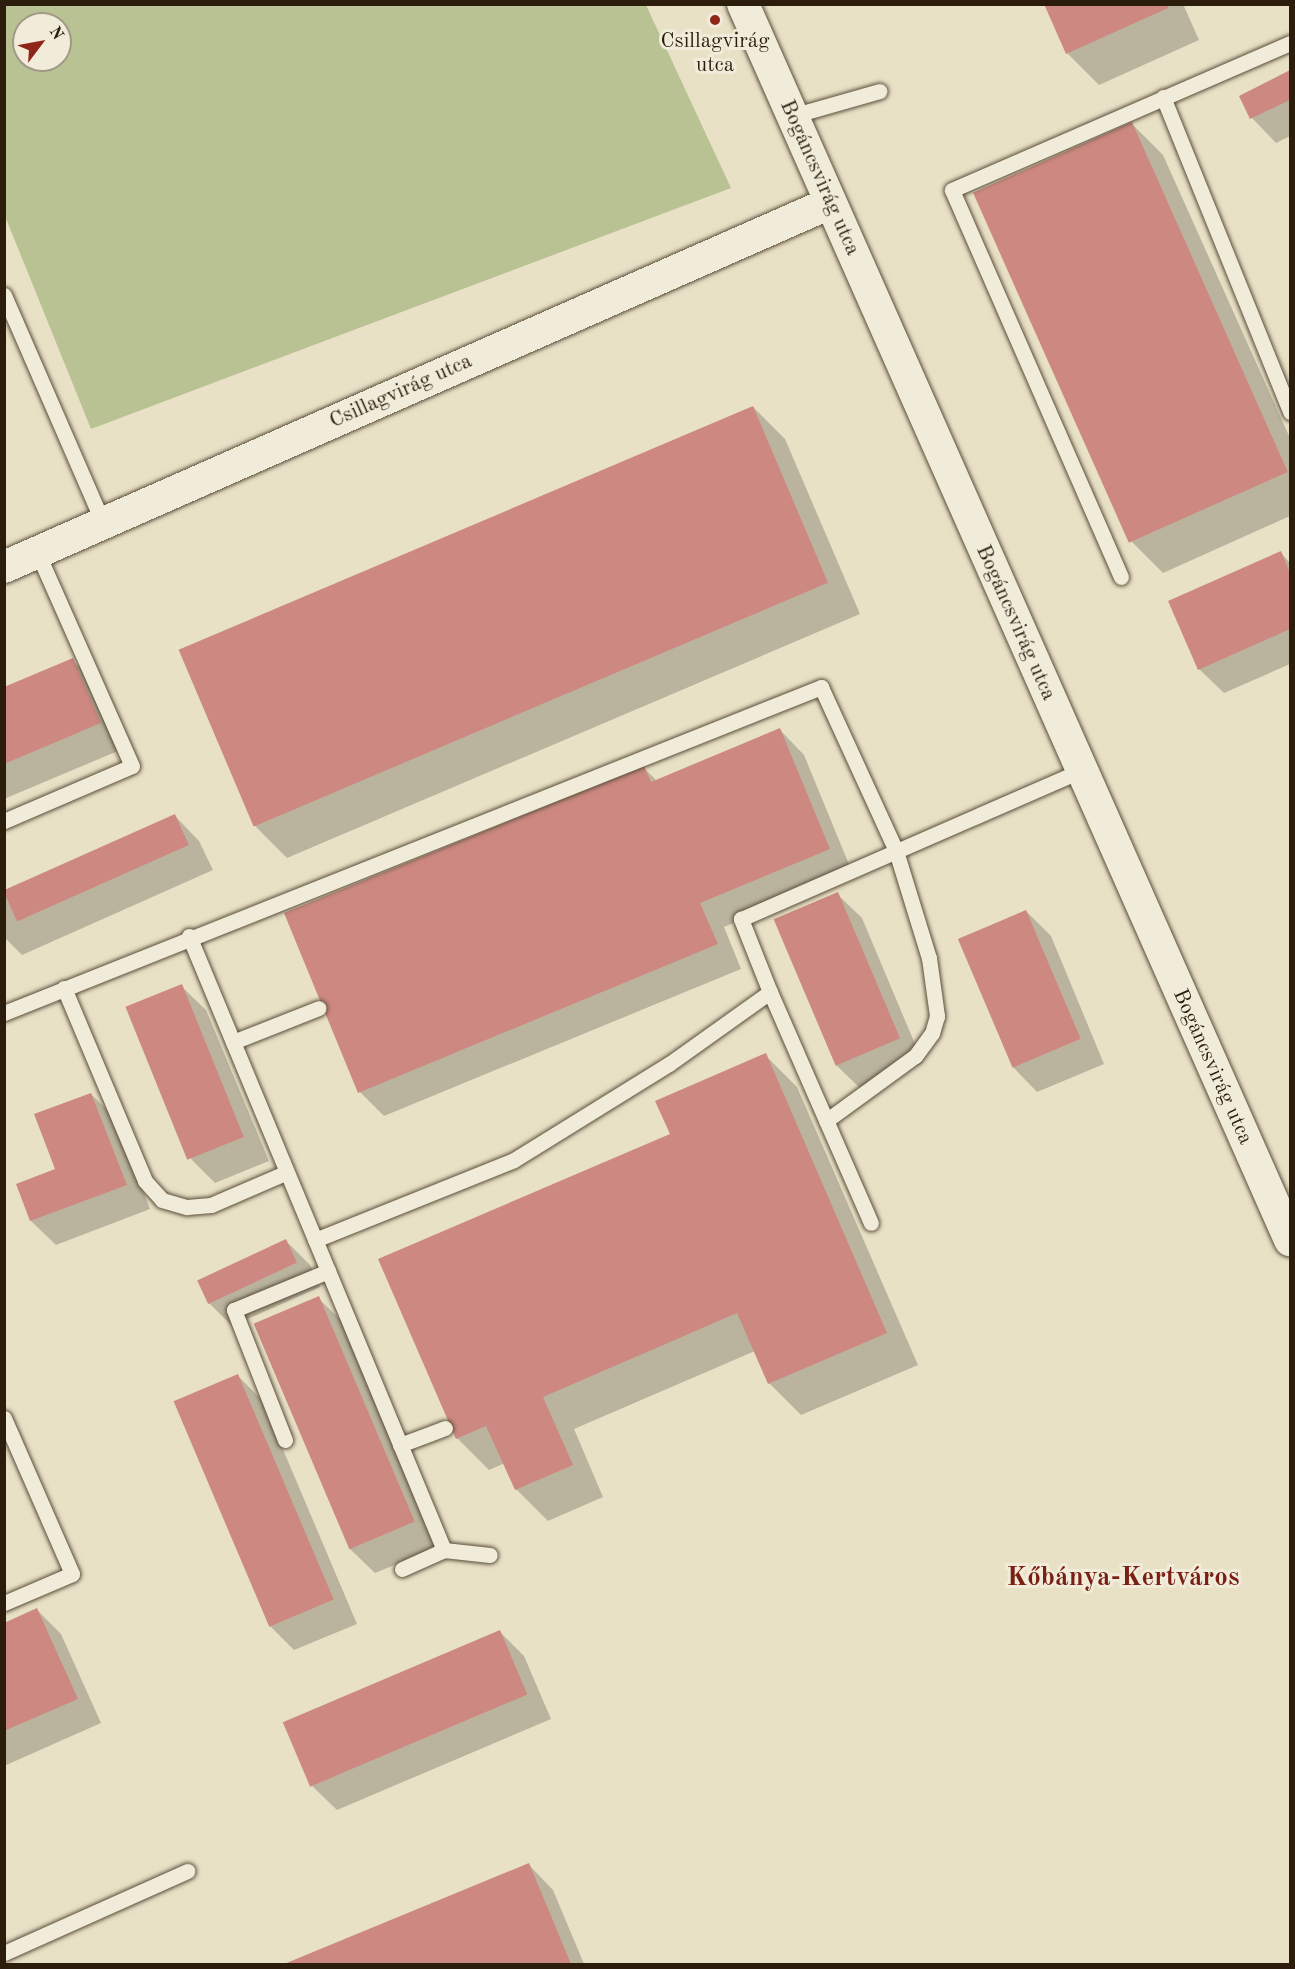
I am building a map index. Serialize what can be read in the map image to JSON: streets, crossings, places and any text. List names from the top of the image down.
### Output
{
  "streets": {
    "street": ["Bogáncsvirág utca", "Csillagvirág utca"]
  },
  "crossings": [
    ["Bogáncsvirág utca", "Csillagvirág utca"]
  ],
  "districts": ["Kőbánya-Kertváros"],
  "places": ["Csillagvirág utca"],
  "north": "top right"
}
